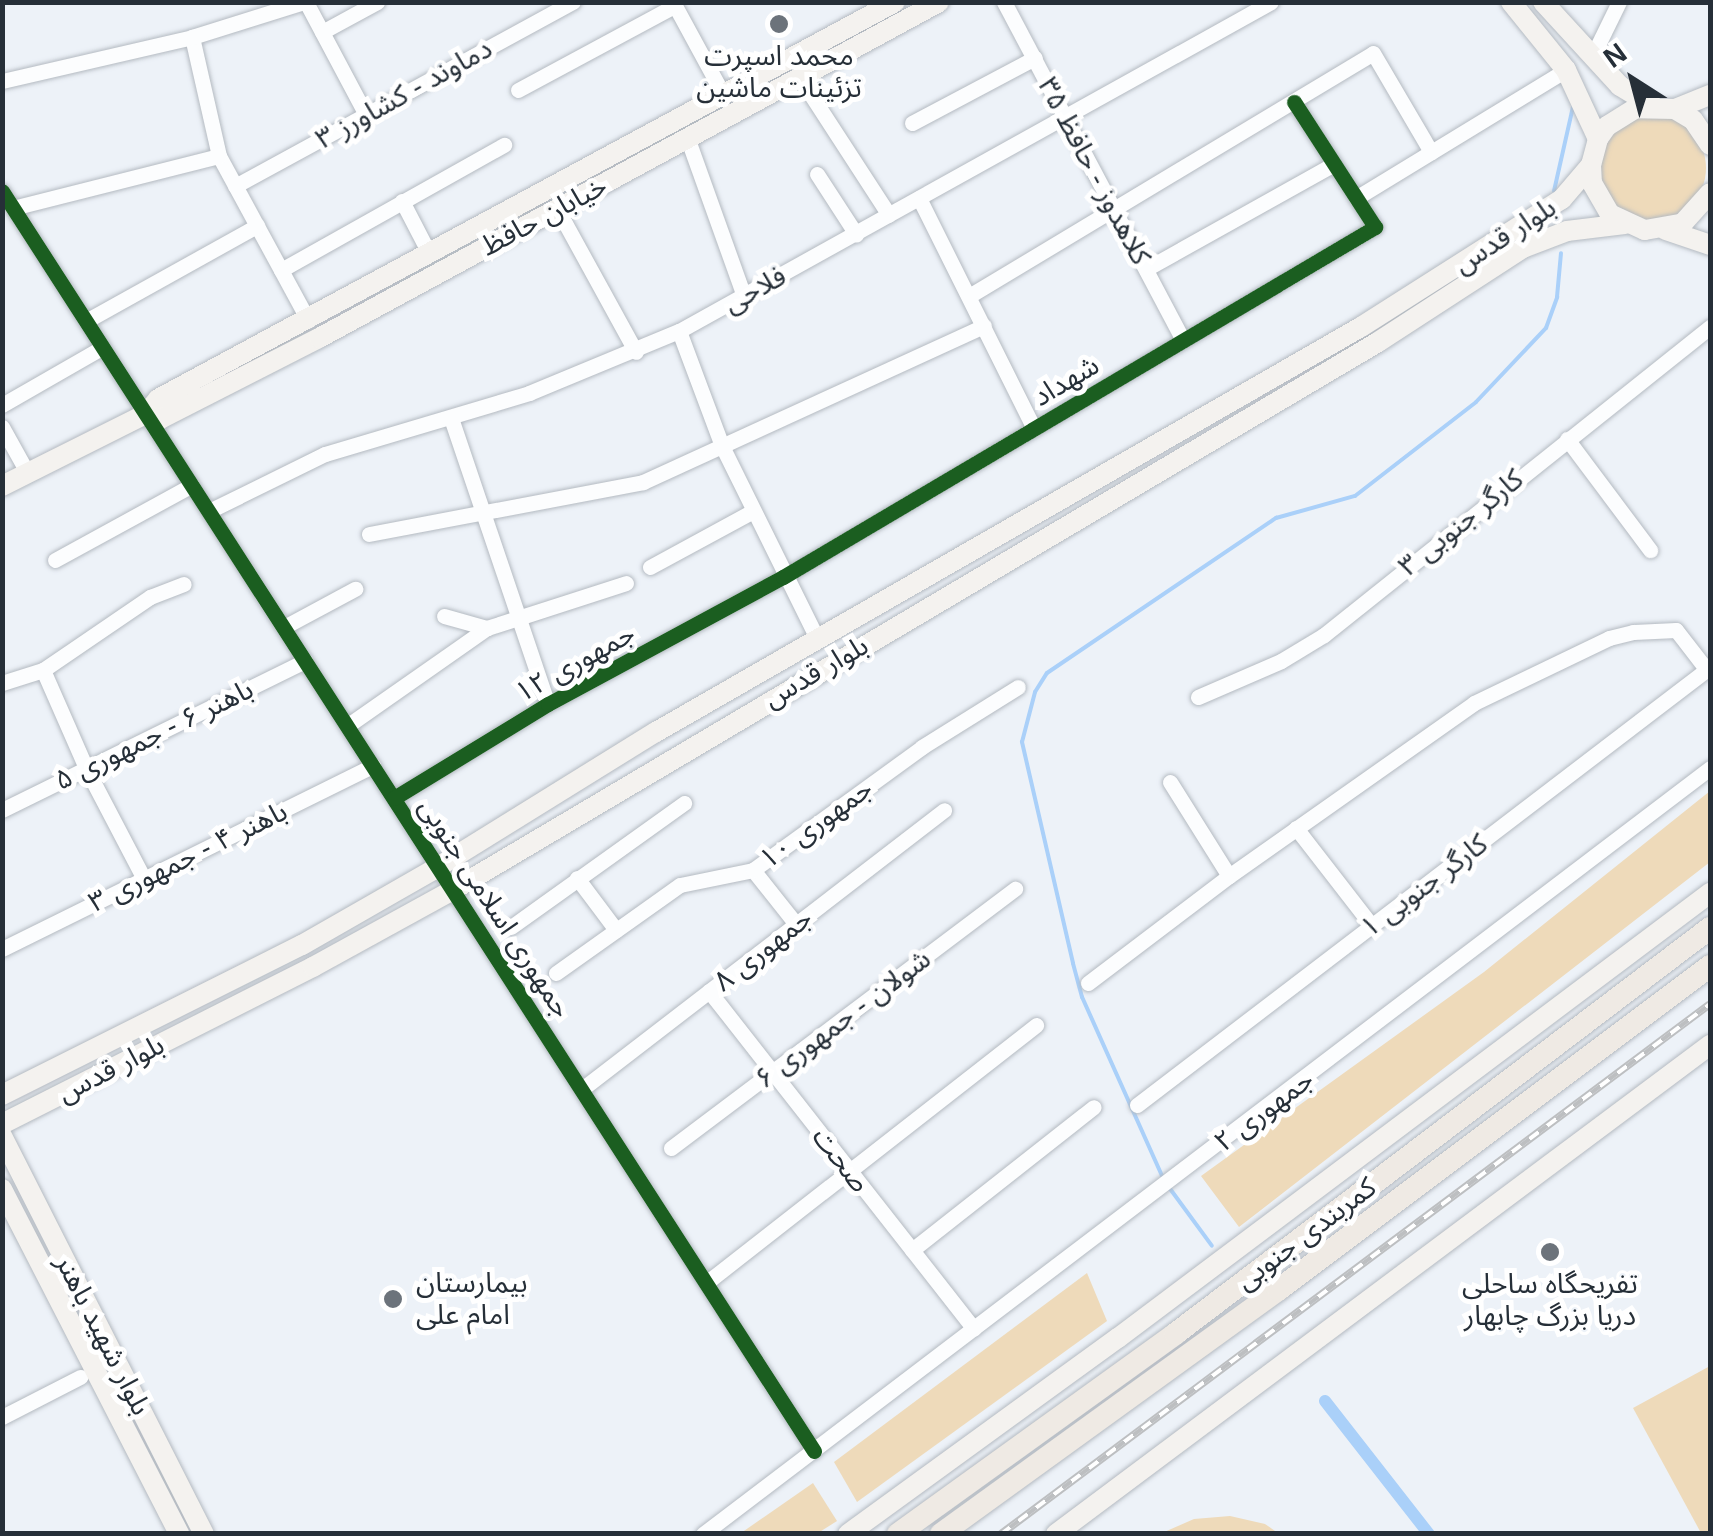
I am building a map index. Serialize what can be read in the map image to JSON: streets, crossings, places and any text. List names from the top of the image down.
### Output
{
  "streets": {
    "highway": ["کمربندی جنوبی"],
    "main road": ["خیابان حافظ", "بلوار قدس", "بلوار شهید باهنر"],
    "street": [
      "دماوند - کشاورز ۳",
      "کلاهدوز - حافظ ۳۵",
      "فلاحی",
      "شهداد",
      "کارگر جنوبی ۳",
      "جمهوری ۱۲",
      "باهنر ۶ - جمهوری ۵",
      "جمهوری ۱۰",
      "باهنر ۴ - جمهوری ۳",
      "کارگر جنوبی ۱",
      "جمهوری اسلامی جنوبی",
      "جمهوری ۸",
      "شولان - جمهوری ۶",
      "جمهوری ۲",
      "صحت"
    ]
  },
  "crossings": [
    ["کلاهدوز - حافظ ۳۵", "فلاحی"],
    ["کلاهدوز - حافظ ۳۵", "شهداد"],
    ["خیابان حافظ", "جمهوری اسلامی جنوبی"],
    ["بلوار قدس", "جمهوری اسلامی جنوبی"],
    ["فلاحی", "جمهوری اسلامی جنوبی"],
    ["شهداد", "جمهوری ۱۲"],
    ["جمهوری ۱۲", "جمهوری اسلامی جنوبی"],
    ["باهنر ۶ - جمهوری ۵", "جمهوری اسلامی جنوبی"],
    ["باهنر ۴ - جمهوری ۳", "جمهوری اسلامی جنوبی"],
    ["جمهوری اسلامی جنوبی", "جمهوری ۸"],
    ["جمهوری اسلامی جنوبی", "جمهوری ۲"],
    ["جمهوری ۸", "صحت"],
    ["شولان - جمهوری ۶", "صحت"],
    ["جمهوری ۲", "صحت"]
  ],
  "places": ["محمد اسپرت تزئینات ماشین", "تفریحگاه ساحلی دریا بزرگ چابهار", "بیمارستان امام علی"],
  "north": "top left"
}
